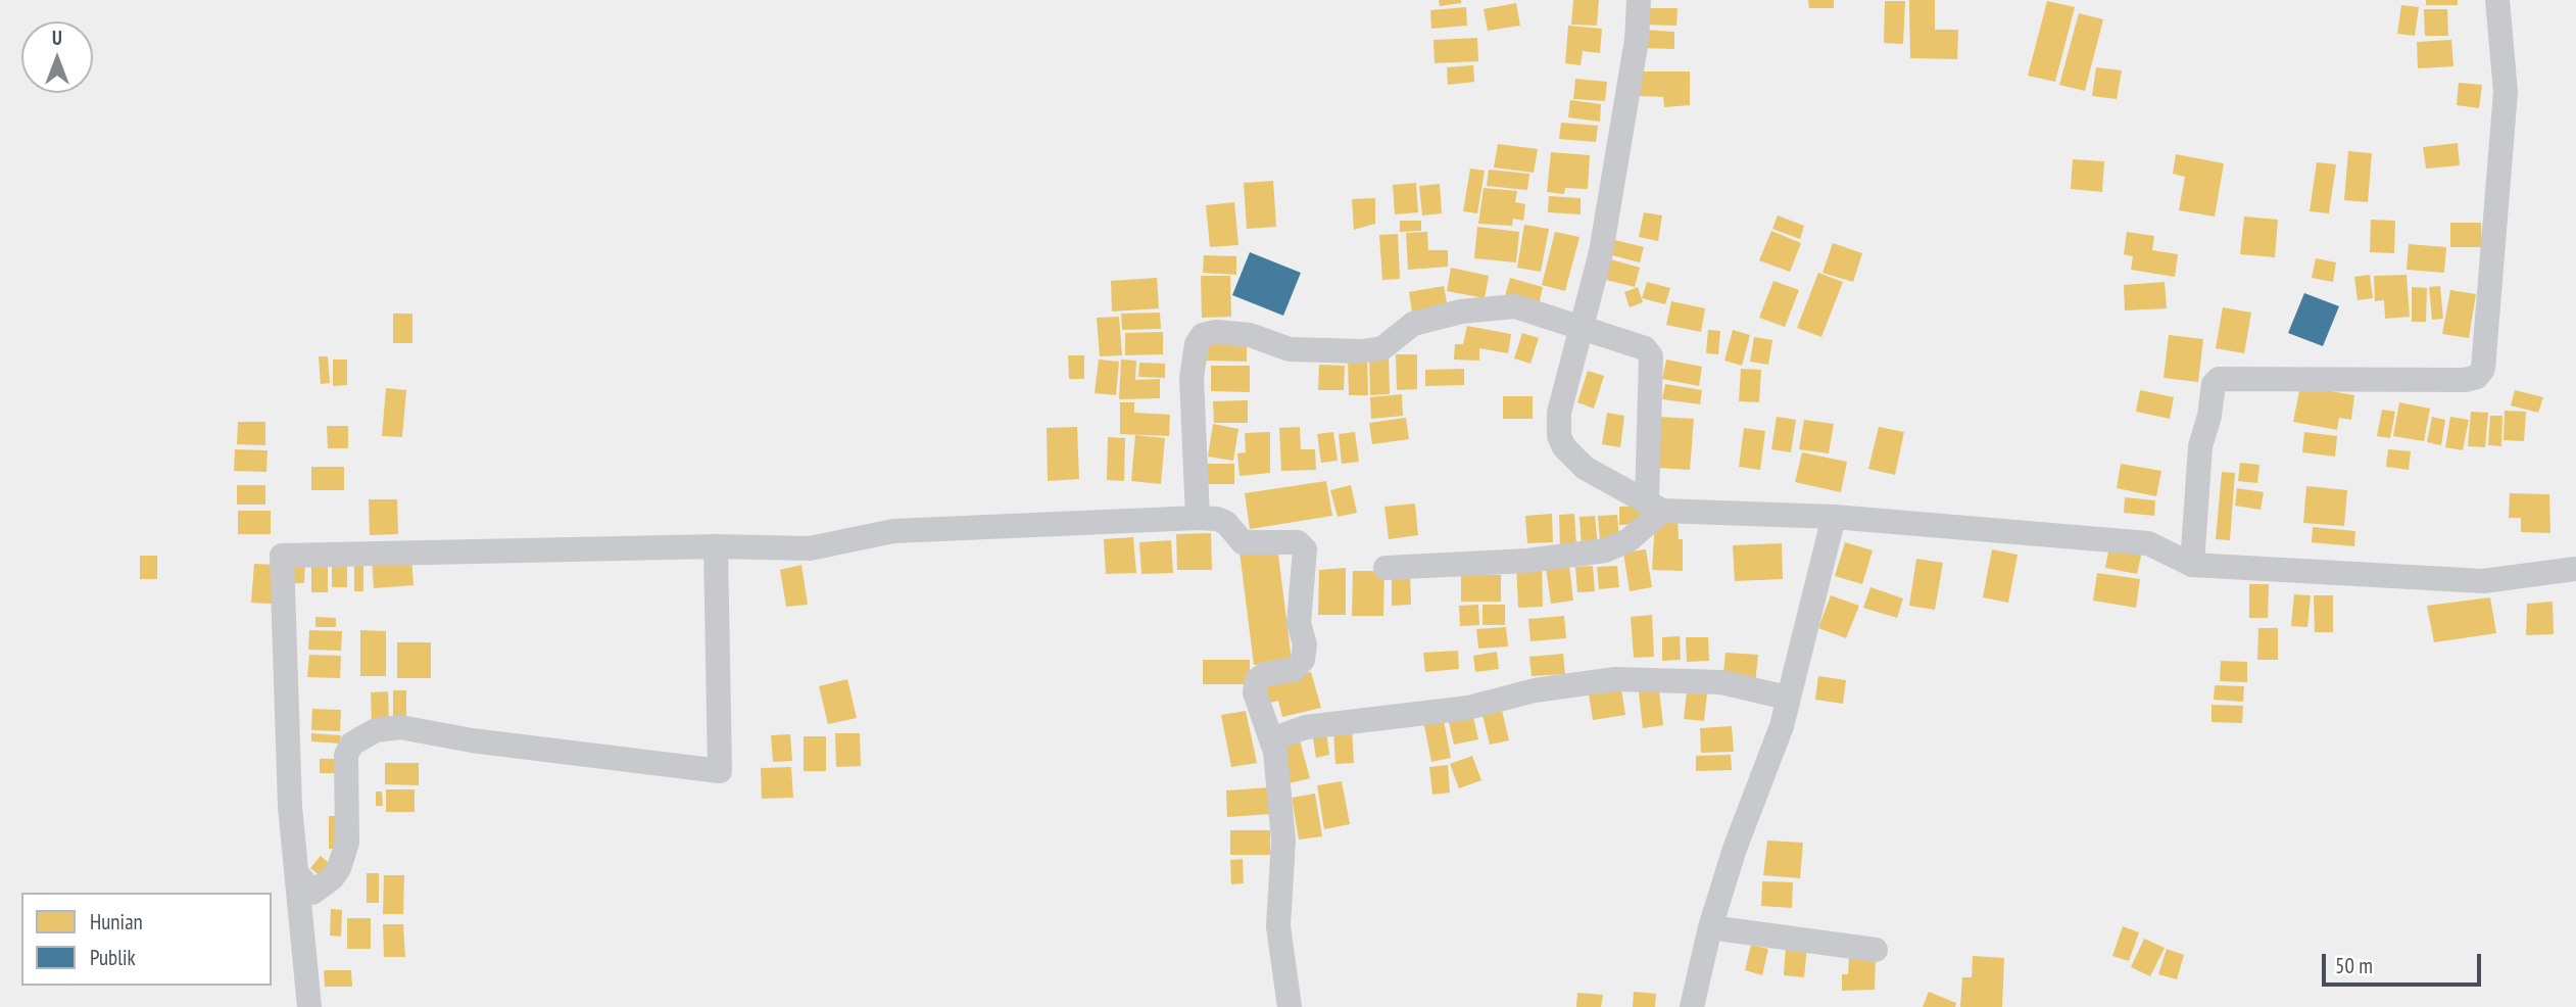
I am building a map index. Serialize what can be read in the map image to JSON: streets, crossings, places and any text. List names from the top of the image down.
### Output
{
  "legend": ["Hunian", "Publik"],
  "scale_bar": "50 m",
  "north": "top"
}
